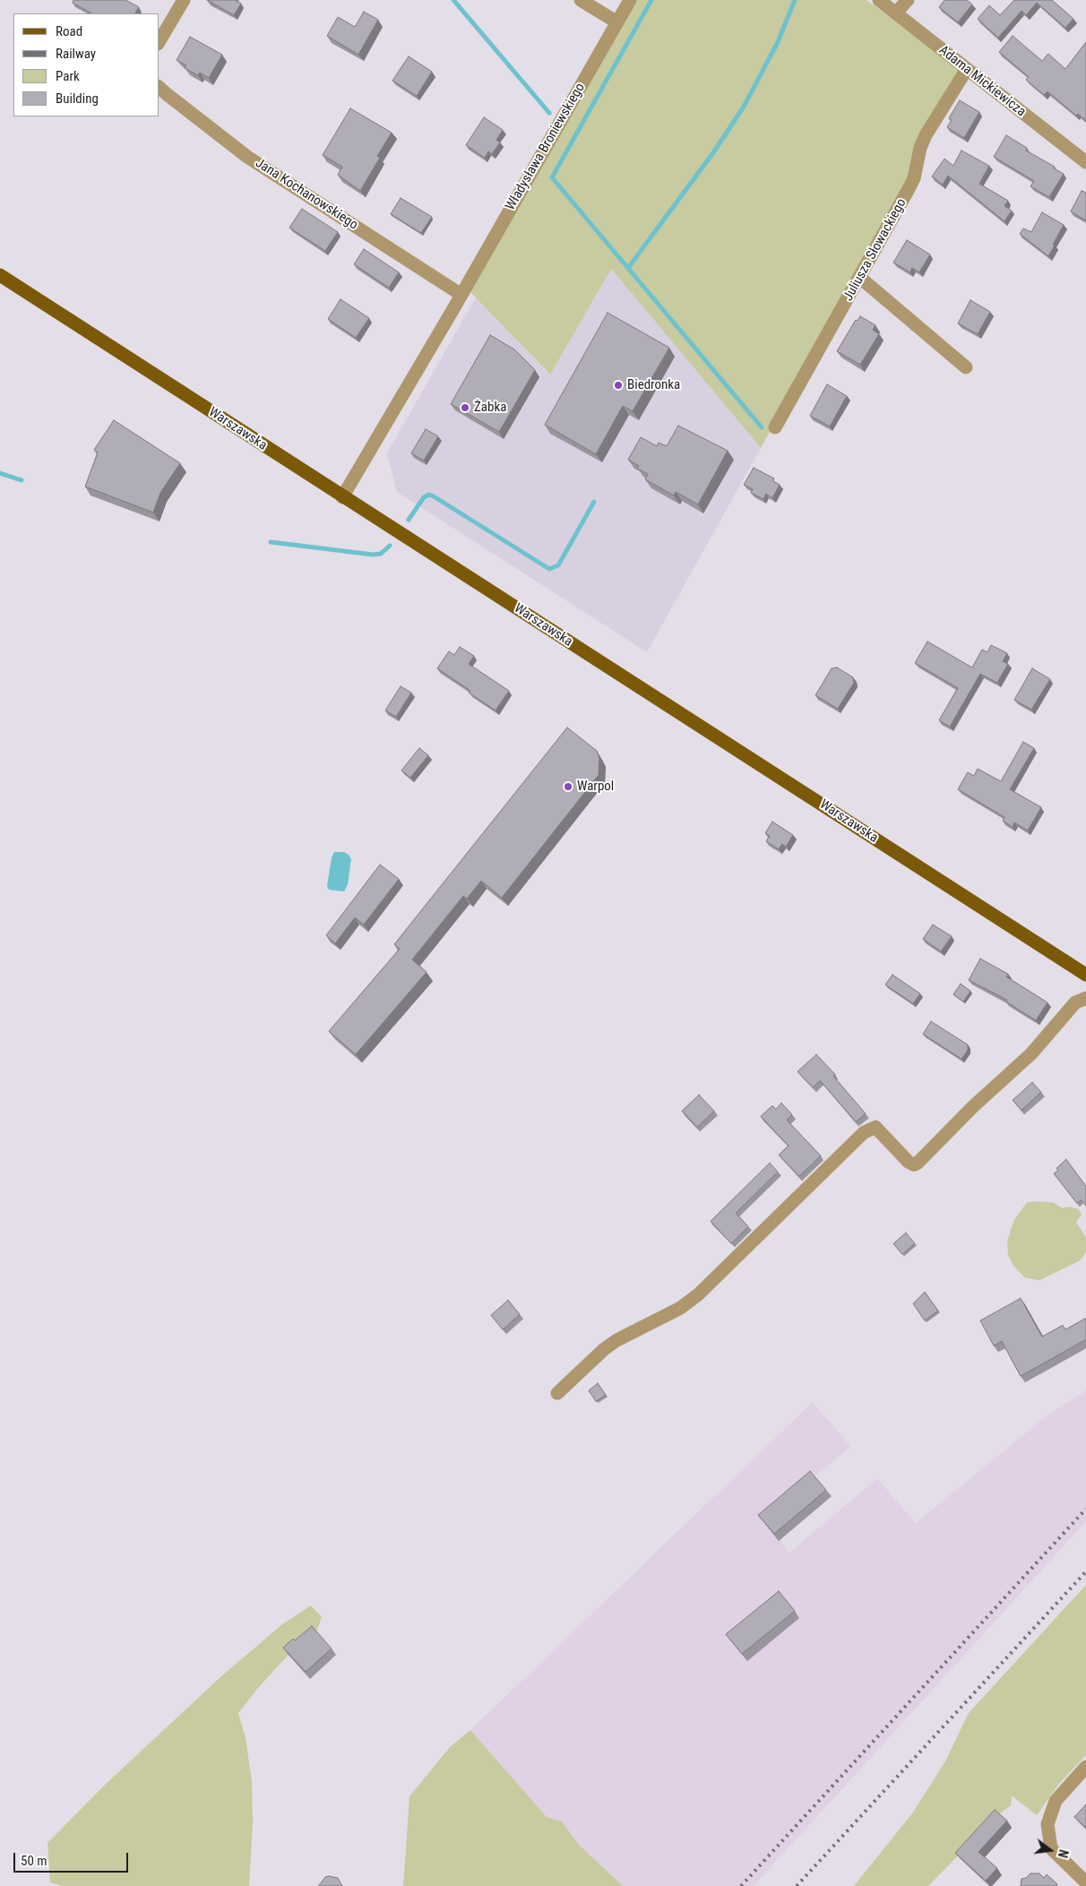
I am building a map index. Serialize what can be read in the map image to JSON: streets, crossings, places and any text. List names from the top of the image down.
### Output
{
  "streets": {
    "main road": ["Warszawska"],
    "street": [
      "Adama Mickiewicza",
      "Władysława Broniewskiego",
      "Jana Kochanowskiego",
      "Juliusza Słowackiego"
    ]
  },
  "crossings": [
    ["Adama Mickiewicza", "Juliusza Słowackiego"],
    ["Władysława Broniewskiego", "Jana Kochanowskiego"],
    ["Władysława Broniewskiego", "Warszawska"]
  ],
  "places": ["Biedronka", "Żabka", "Warpol"],
  "legend": [
    "Road",
    "Railway",
    "Park",
    "Building"
  ],
  "scale_bar": "50 m",
  "north": "right"
}
